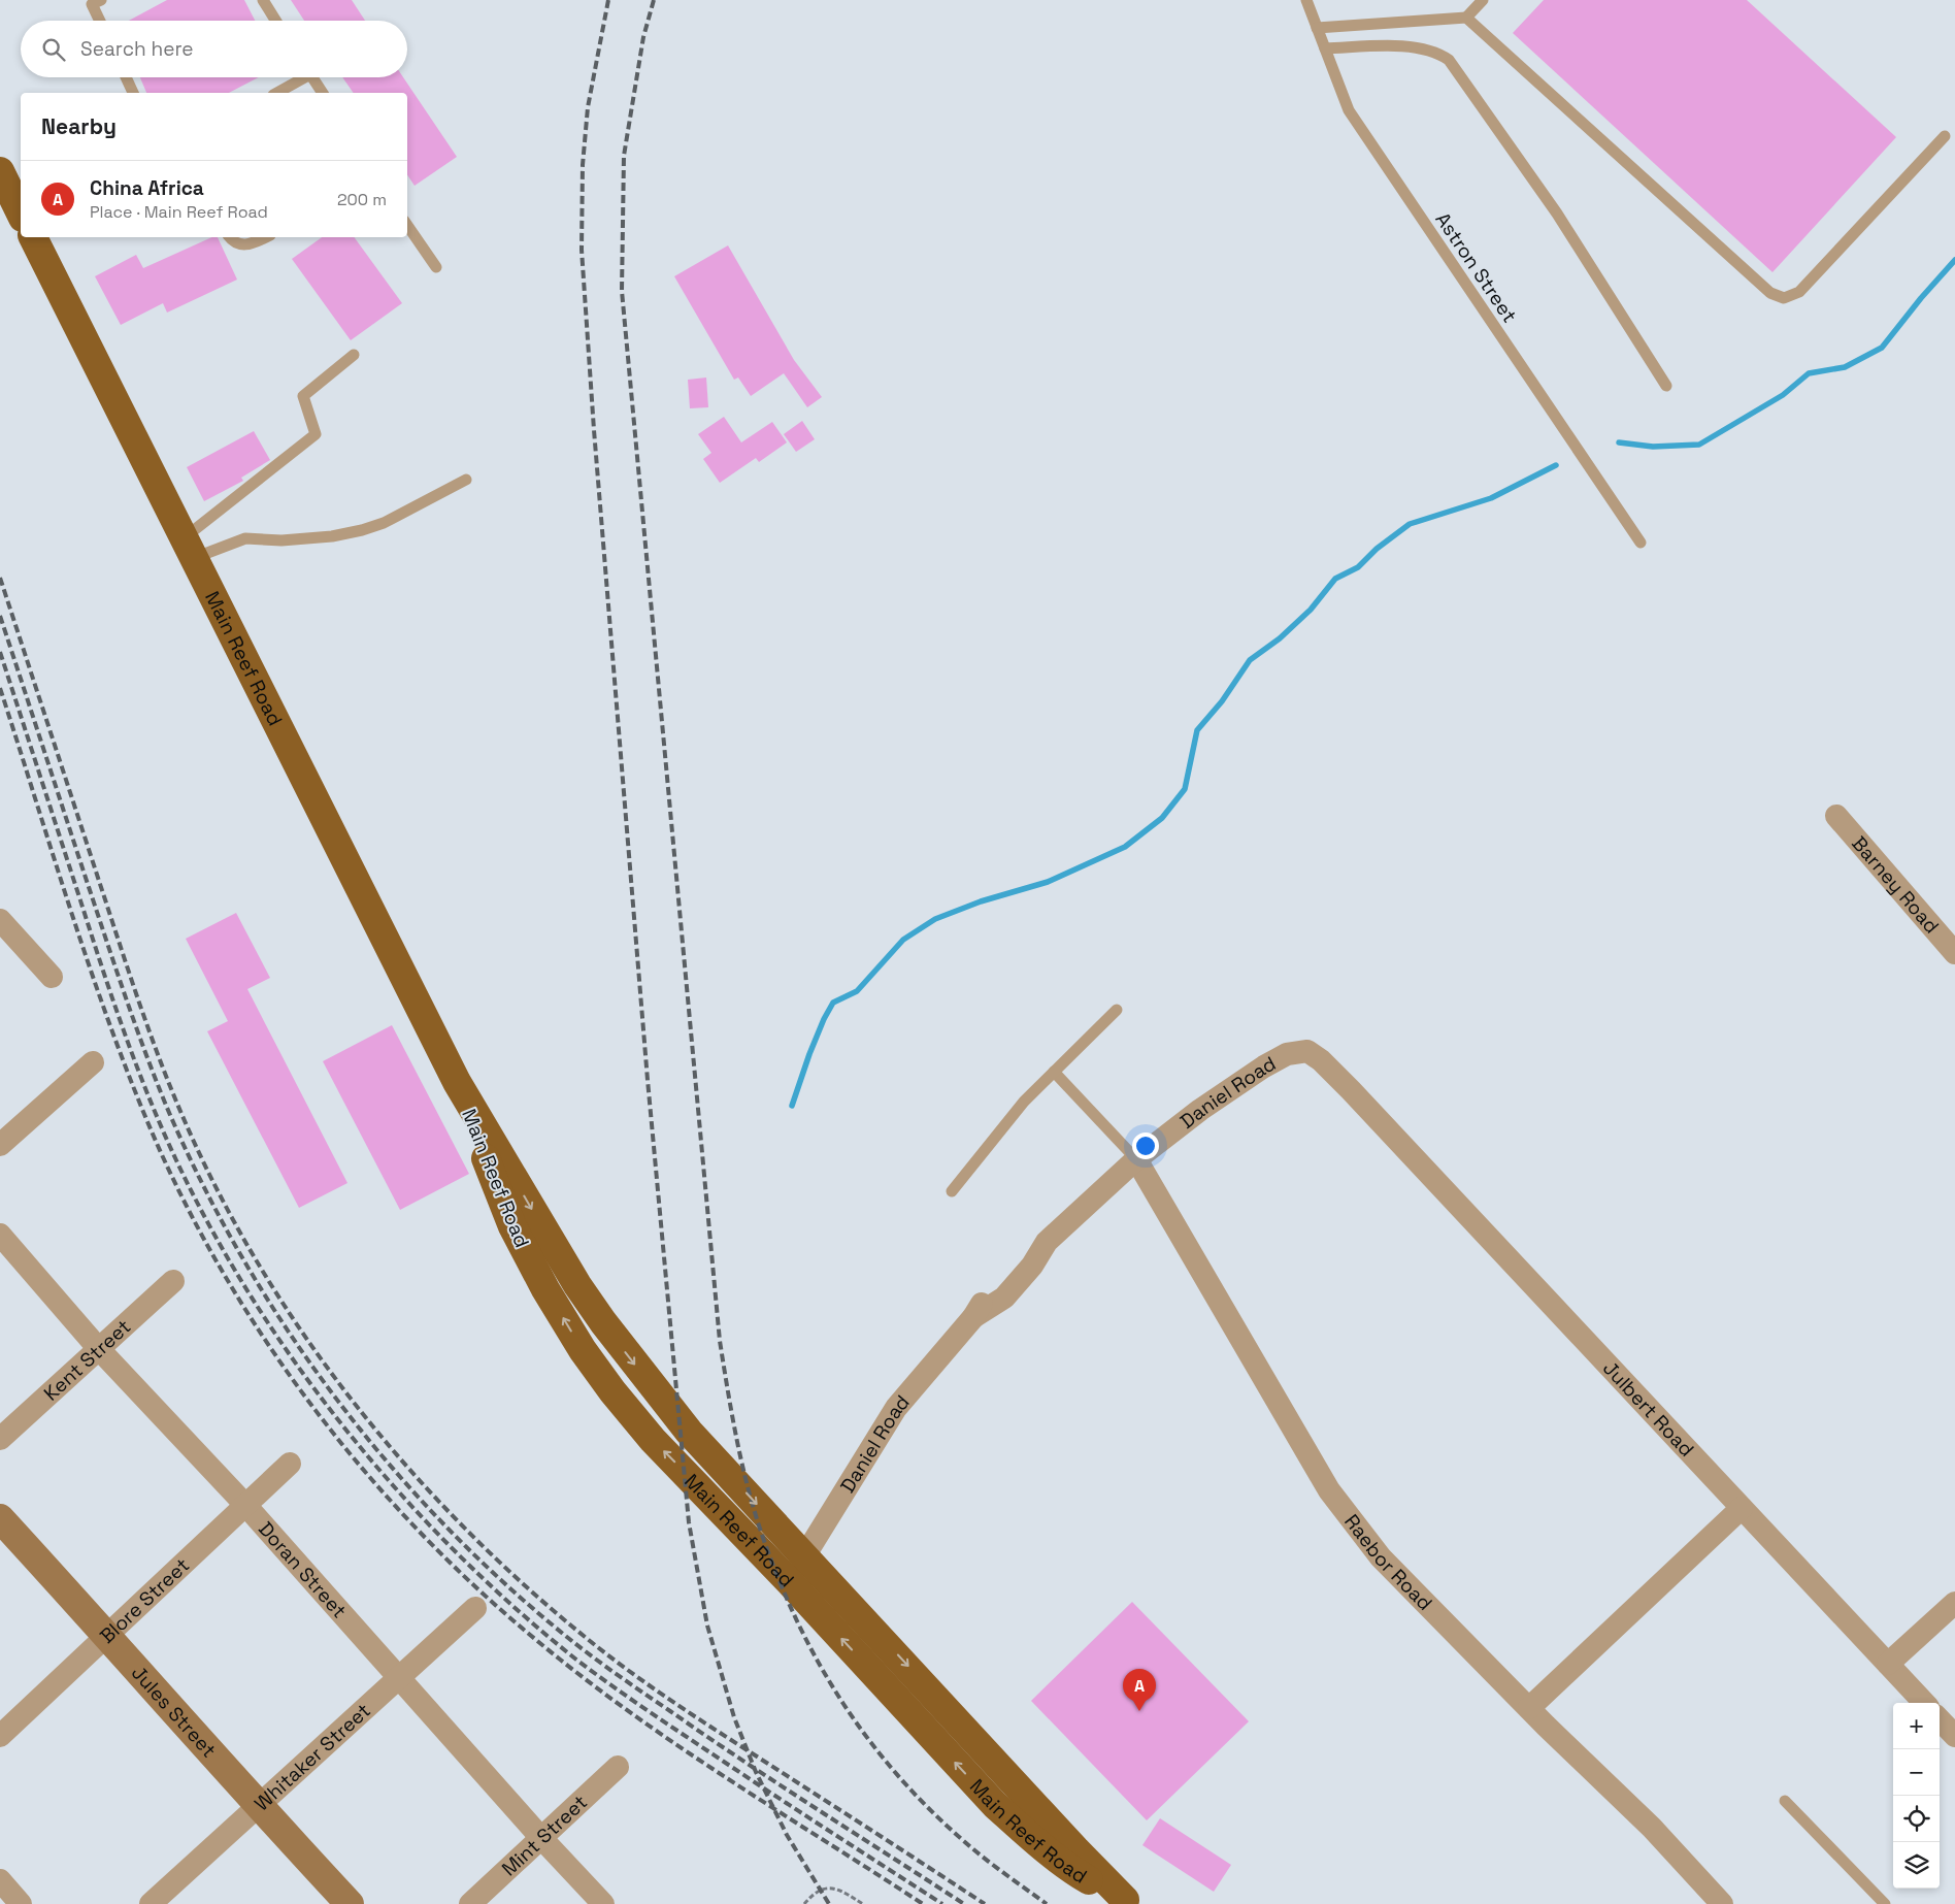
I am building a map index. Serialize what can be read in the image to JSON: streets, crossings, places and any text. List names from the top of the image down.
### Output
{
  "streets": {
    "main road": ["Main Reef Road", "Jules Street"],
    "street": [
      "Barney Road",
      "Daniel Road",
      "Kent Street",
      "Julbert Road",
      "Raebor Road",
      "Doran Street",
      "Blore Street",
      "Whitaker Street",
      "Mint Street"
    ],
    "lane": ["Astron Street"]
  },
  "crossings": [
    ["Main Reef Road", "Daniel Road"],
    ["Daniel Road", "Julbert Road"],
    ["Daniel Road", "Raebor Road"],
    ["Kent Street", "Doran Street"],
    ["Doran Street", "Blore Street"],
    ["Doran Street", "Whitaker Street"],
    ["Doran Street", "Mint Street"],
    ["Blore Street", "Jules Street"],
    ["Jules Street", "Whitaker Street"]
  ],
  "page": {
    "search": "Search here",
    "heading": "Nearby",
    "list": [
      {
        "mark": "A",
        "name": "China Africa",
        "note": "Place · Main Reef Road",
        "value": "200 m"
      }
    ],
    "pins": "A",
    "map_buttons": ["+", "−"]
  }
}
